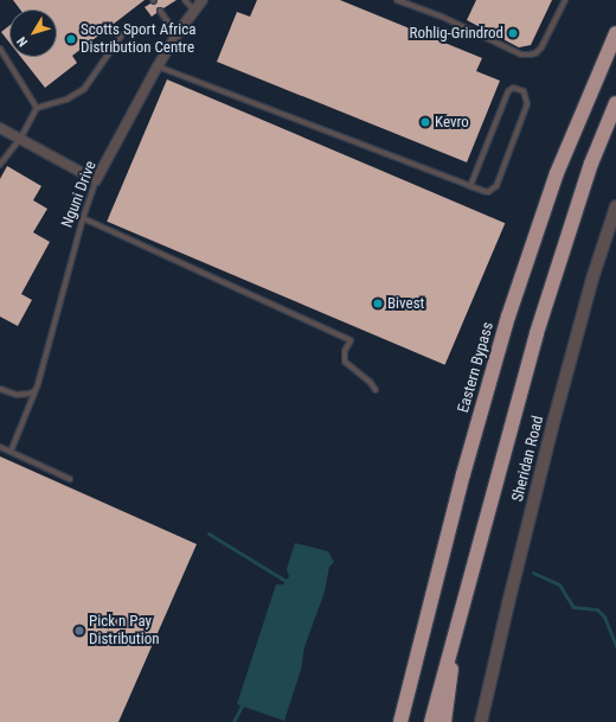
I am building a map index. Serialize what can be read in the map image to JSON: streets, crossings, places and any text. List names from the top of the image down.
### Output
{
  "streets": {
    "highway": ["Eastern Bypass"],
    "street": ["Nguni Drive", "Sheridan Road"]
  },
  "places": [
    "Rohlig-Grindrod",
    "Scotts Sport Africa Distribution Centre",
    "Kevro",
    "Bivest",
    "Pick n Pay Distribution"
  ],
  "north": "bottom left"
}
